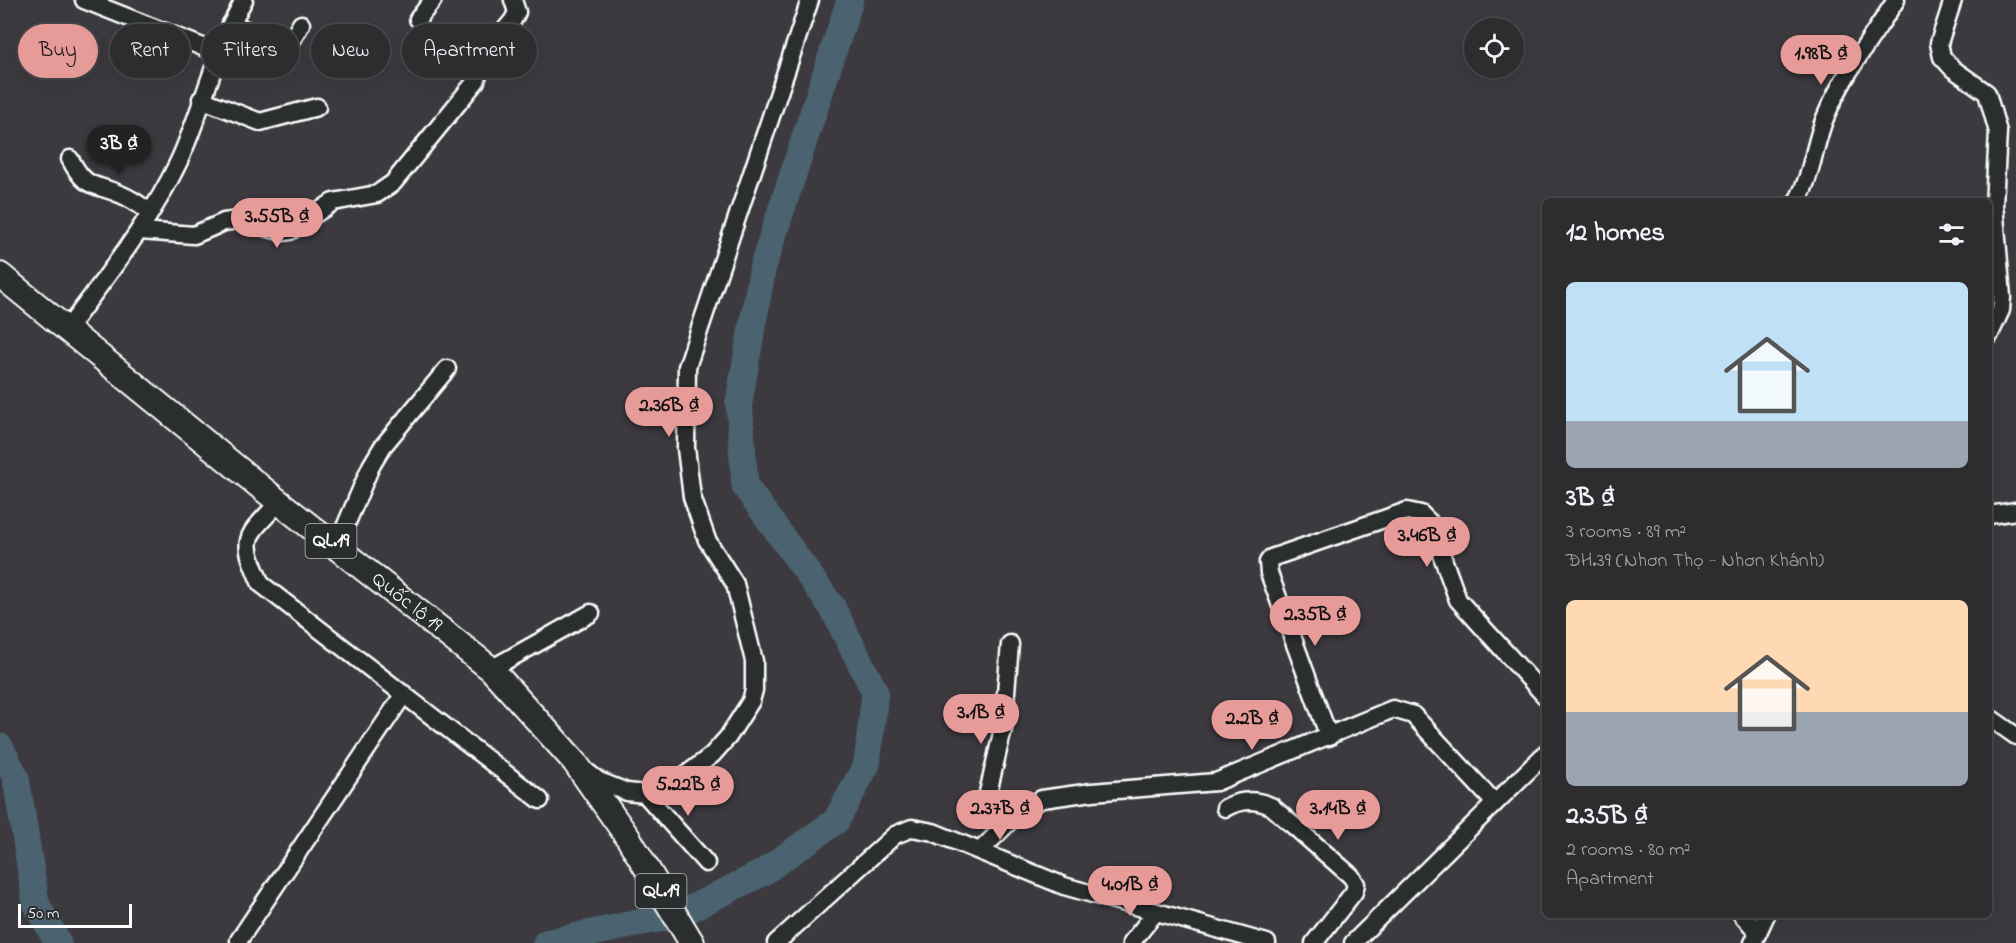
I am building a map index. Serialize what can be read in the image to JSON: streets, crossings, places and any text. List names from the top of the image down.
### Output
{
  "streets": {
    "highway": ["QL.19", "Quốc lộ 19"]
  },
  "scale_bar": "50 m",
  "page": {
    "chip": [
      "Buy",
      "Rent",
      "Filters",
      "New",
      "Apartment"
    ],
    "price": [
      "1.98B ₫",
      "3B ₫",
      "3.55B ₫",
      "2.36B ₫",
      "3.46B ₫",
      "2.35B ₫",
      "3.1B ₫",
      "2.2B ₫",
      "5.22B ₫",
      "2.37B ₫",
      "3.14B ₫",
      "4.01B ₫"
    ],
    "heading": "12 homes",
    "list": [
      {
        "name": "3B ₫",
        "note": "3 rooms · 89 m² · ĐH.39 (Nhơn Thọ - Nhơn Khánh)"
      },
      {
        "name": "2.35B ₫",
        "note": "2 rooms · 80 m² · Apartment"
      }
    ],
    "scale": "50 m"
  }
}
